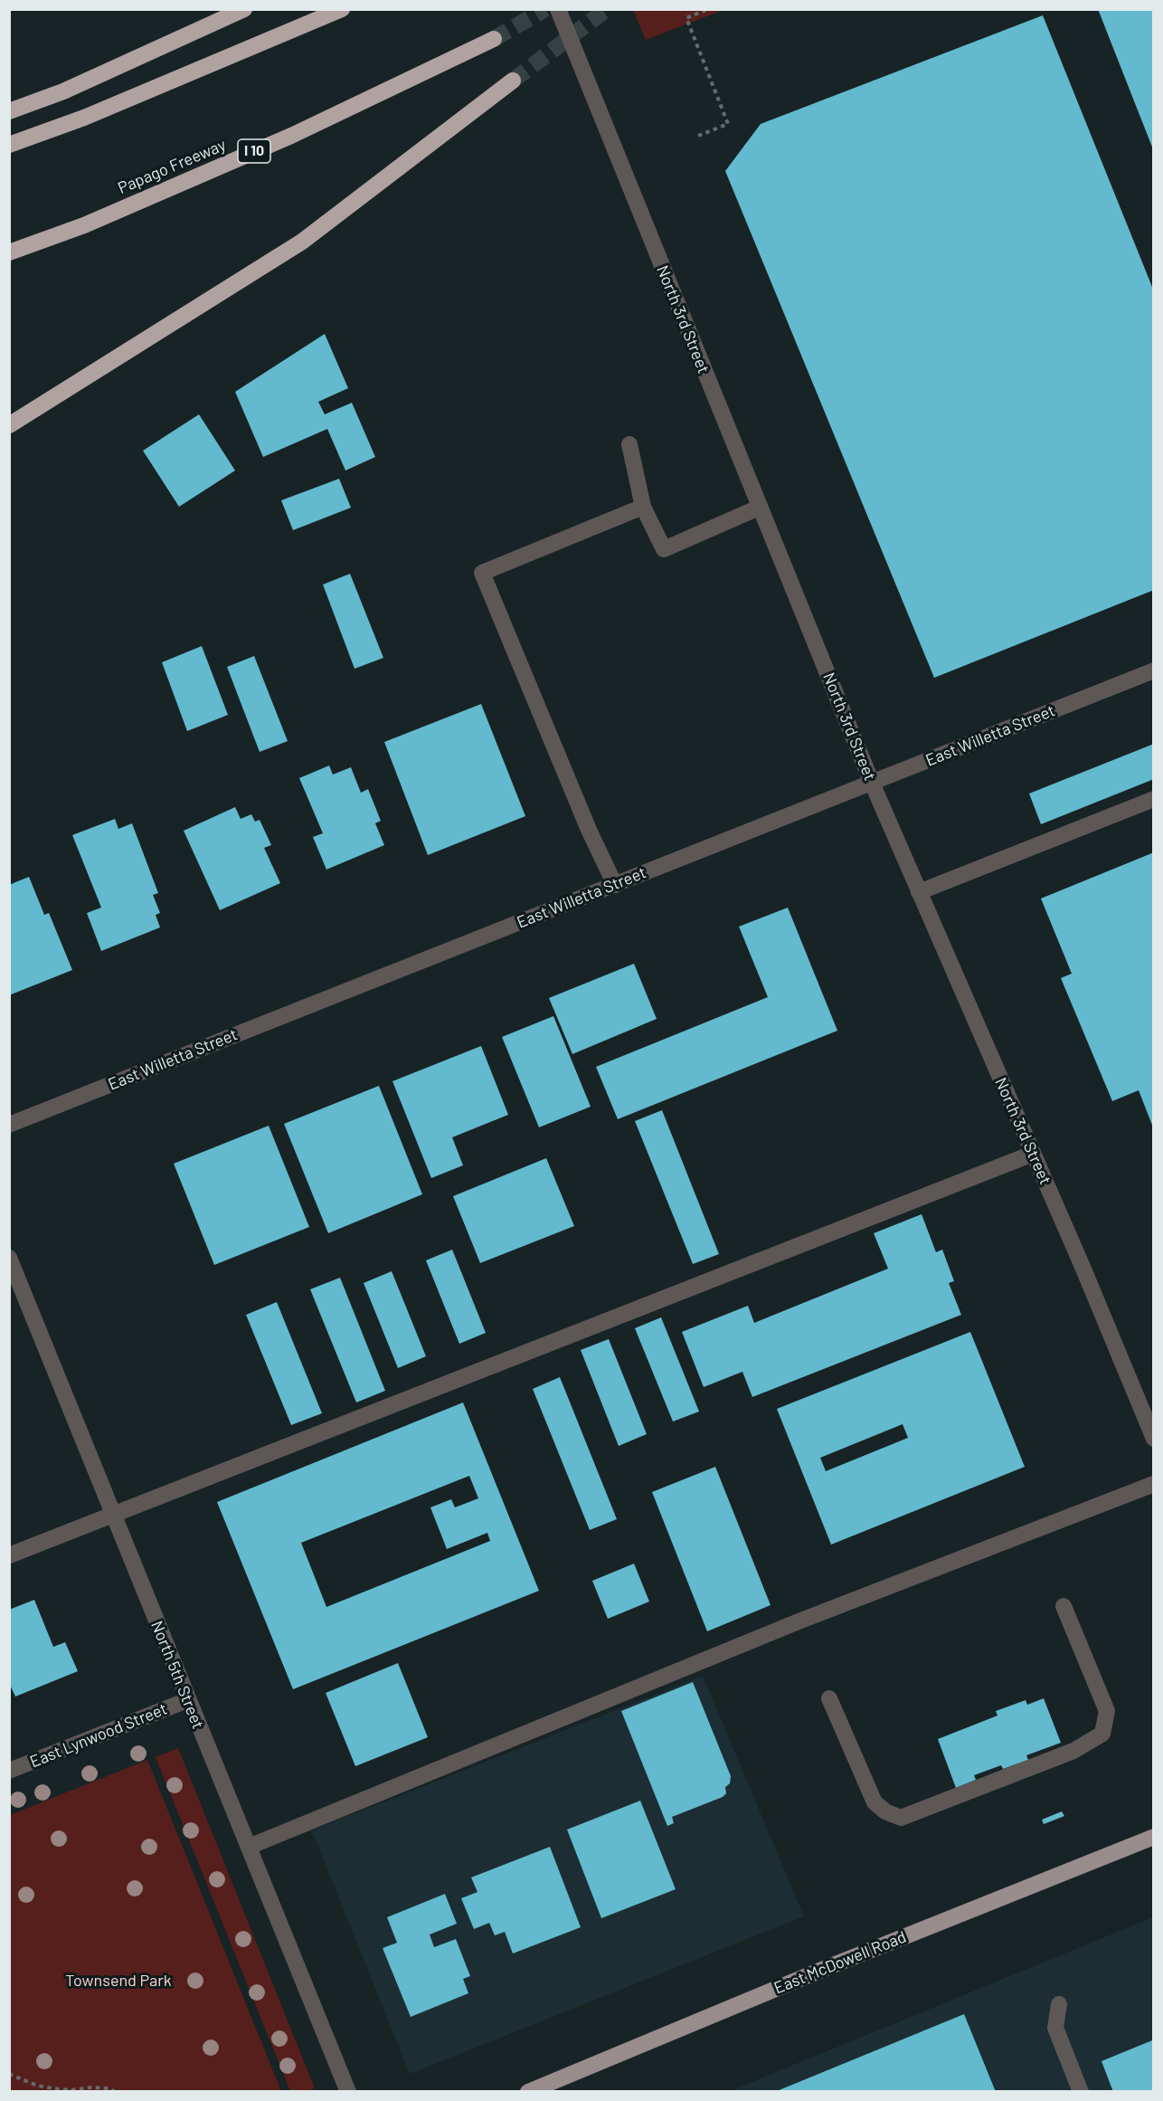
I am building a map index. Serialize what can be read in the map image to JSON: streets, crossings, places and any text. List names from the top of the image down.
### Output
{
  "streets": {
    "highway": ["I 10", "Papago Freeway"],
    "main road": ["East McDowell Road"],
    "street": [
      "North 3rd Street",
      "East Willetta Street",
      "North 5th Street",
      "East Lynwood Street"
    ]
  },
  "crossings": [
    ["North 3rd Street", "East Willetta Street"],
    ["North 5th Street", "East Lynwood Street"]
  ],
  "parks": ["Townsend Park"]
}
